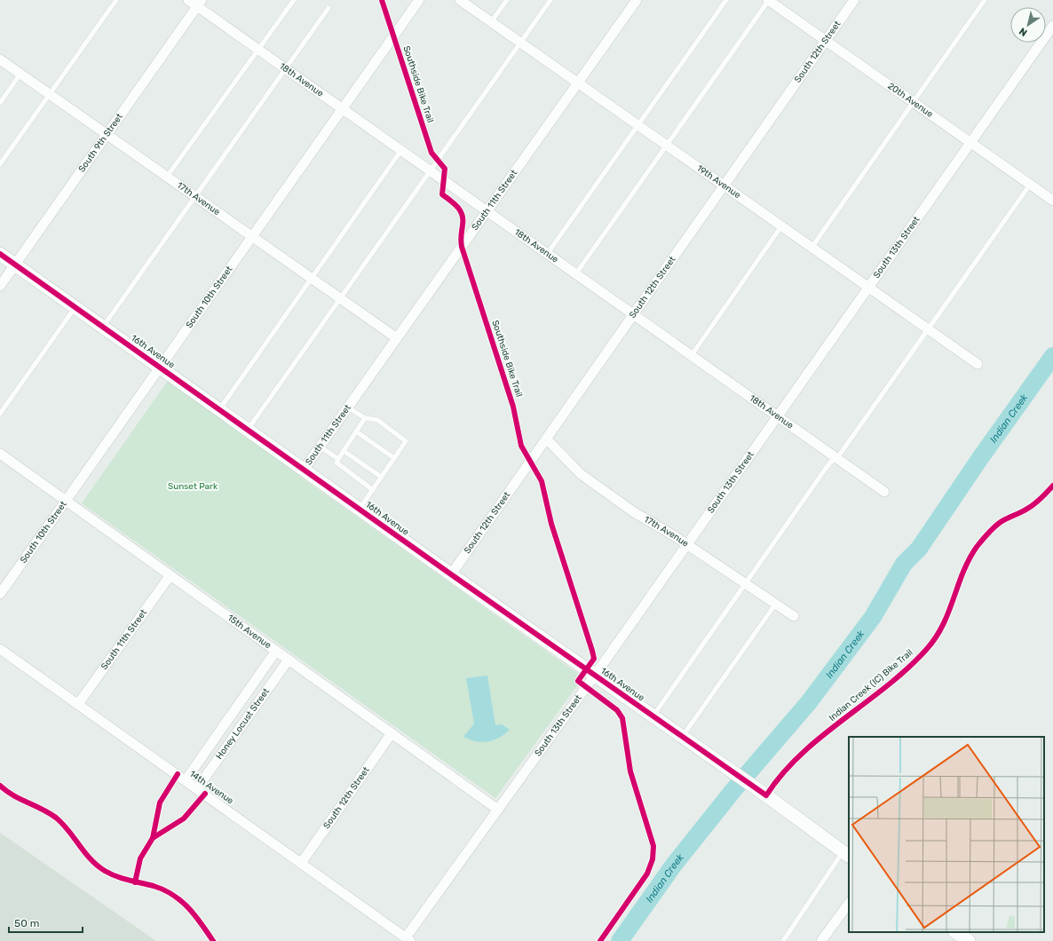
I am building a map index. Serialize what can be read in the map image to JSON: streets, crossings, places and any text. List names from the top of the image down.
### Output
{
  "streets": {
    "street": [
      "South 12th Street",
      "18th Avenue",
      "20th Avenue",
      "South 9th Street",
      "19th Avenue",
      "17th Avenue",
      "South 11th Street",
      "South 13th Street",
      "South 10th Street",
      "16th Avenue",
      "15th Avenue",
      "Honey Locust Street",
      "14th Avenue"
    ],
    "cycle path": ["Southside Bike Trail", "Indian Creek (IC) Bike Trail"]
  },
  "crossings": [
    ["South 12th Street", "18th Avenue"],
    ["South 12th Street", "20th Avenue"],
    ["South 12th Street", "19th Avenue"],
    ["South 12th Street", "17th Avenue"],
    ["South 12th Street", "16th Avenue"],
    ["South 12th Street", "15th Avenue"],
    ["South 12th Street", "14th Avenue"],
    ["18th Avenue", "South 9th Street"],
    ["18th Avenue", "South 11th Street"],
    ["18th Avenue", "South 13th Street"],
    ["18th Avenue", "South 10th Street"],
    ["20th Avenue", "South 13th Street"],
    ["South 9th Street", "17th Avenue"],
    ["South 9th Street", "16th Avenue"],
    ["19th Avenue", "South 11th Street"],
    ["19th Avenue", "South 13th Street"],
    ["17th Avenue", "South 11th Street"],
    ["17th Avenue", "South 13th Street"],
    ["17th Avenue", "South 10th Street"],
    ["South 11th Street", "16th Avenue"],
    ["South 11th Street", "15th Avenue"],
    ["South 11th Street", "14th Avenue"],
    ["South 13th Street", "16th Avenue"],
    ["South 13th Street", "15th Avenue"],
    ["South 13th Street", "14th Avenue"],
    ["South 10th Street", "16th Avenue"],
    ["South 10th Street", "15th Avenue"],
    ["15th Avenue", "Honey Locust Street"],
    ["Honey Locust Street", "14th Avenue"]
  ],
  "water": ["Indian Creek"],
  "parks": ["Sunset Park"],
  "scale_bar": "50 m",
  "north": "bottom left"
}
